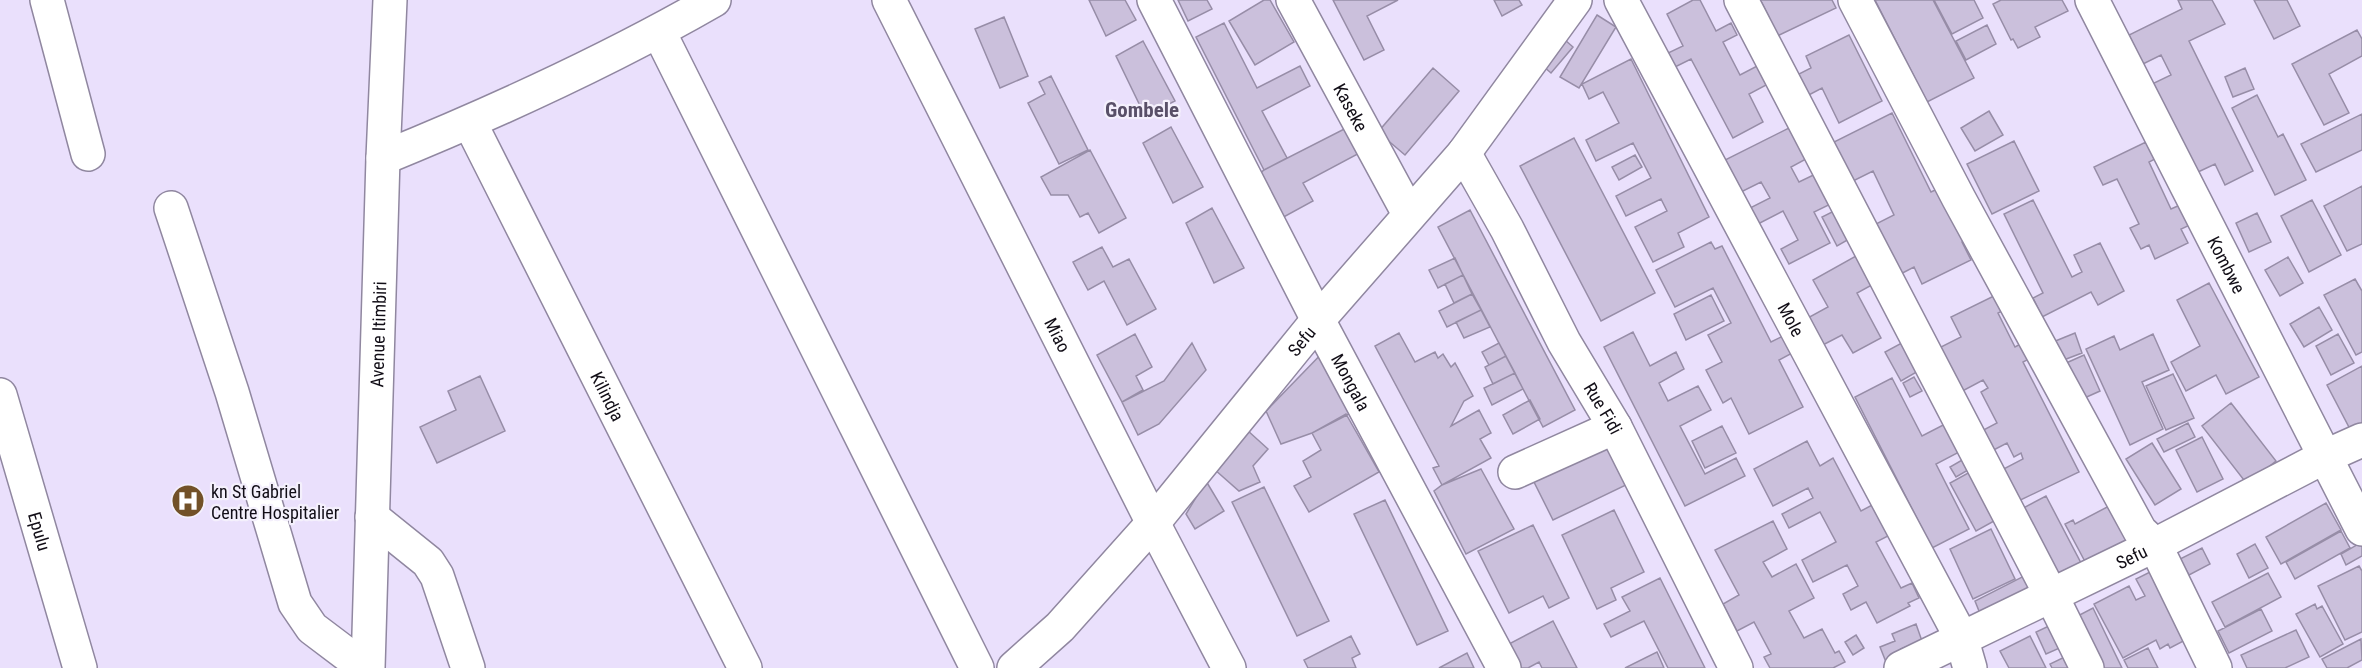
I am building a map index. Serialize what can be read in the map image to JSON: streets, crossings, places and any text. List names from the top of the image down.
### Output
{
  "streets": {
    "street": [
      "Kaseke",
      "Kombwe",
      "Mole",
      "Avenue Itimbiri",
      "Miao",
      "Sefu",
      "Mongala",
      "Kilindja",
      "Rue Fidi",
      "Epulu"
    ]
  },
  "crossings": [
    ["Kaseke", "Sefu"],
    ["Kombwe", "Sefu"],
    ["Mole", "Sefu"],
    ["Miao", "Sefu"],
    ["Sefu", "Mongala"],
    ["Sefu", "Rue Fidi"]
  ],
  "districts": ["Gombele"],
  "places": {
    "hospital": ["kn St Gabriel Centre Hospitalier"]
  }
}
